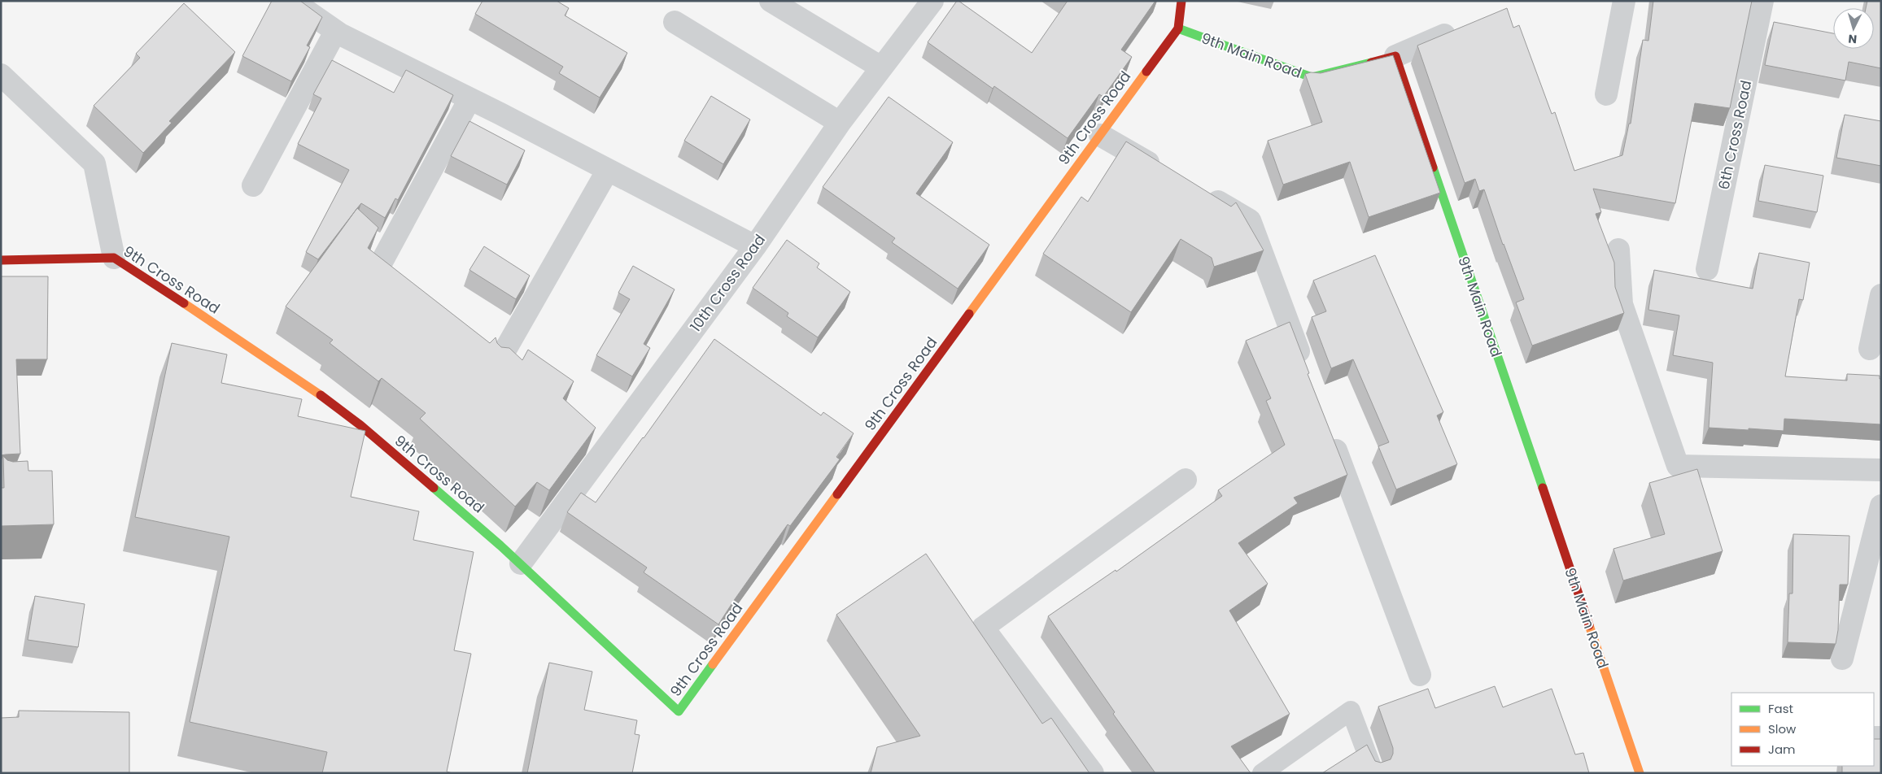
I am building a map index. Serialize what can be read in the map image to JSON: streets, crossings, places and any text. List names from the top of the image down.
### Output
{
  "streets": {
    "street": [
      "9th Main Road",
      "9th Cross Road",
      "6th Cross Road",
      "10th Cross Road"
    ]
  },
  "crossings": [
    ["9th Main Road", "9th Cross Road"],
    ["9th Cross Road", "10th Cross Road"]
  ],
  "legend": ["Fast", "Slow", "Jam"],
  "north": "bottom"
}
